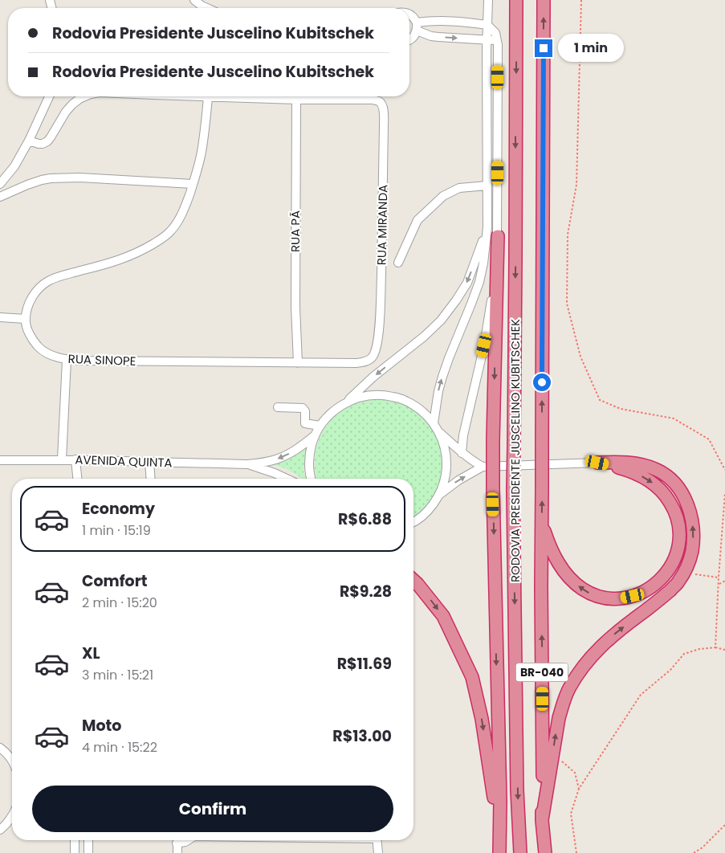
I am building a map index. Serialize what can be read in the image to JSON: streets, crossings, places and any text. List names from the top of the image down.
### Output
{
  "streets": {
    "highway": ["RODOVIA PRESIDENTE JUSCELINO KUBITSCHEK", "BR-040"],
    "street": [
      "RUA MIRANDA",
      "RUA PÃ",
      "RUA SINOPE",
      "AVENIDA QUINTA"
    ]
  },
  "crossings": [
    ["RUA MIRANDA", "RUA PÃ"],
    ["RUA MIRANDA", "RUA SINOPE"],
    ["RUA PÃ", "RUA SINOPE"]
  ],
  "page": {
    "banner": ["Rodovia Presidente Juscelino Kubitschek", "Rodovia Presidente Juscelino Kubitschek"],
    "bubble": "1 min",
    "list": [
      {
        "name": "Economy",
        "note": "1 min · 15:19",
        "value": "R$6.88"
      },
      {
        "name": "Comfort",
        "note": "2 min · 15:20",
        "value": "R$9.28"
      },
      {
        "name": "XL",
        "note": "3 min · 15:21",
        "value": "R$11.69"
      },
      {
        "name": "Moto",
        "note": "4 min · 15:22",
        "value": "R$13.00"
      }
    ],
    "buttons": "Confirm"
  }
}
